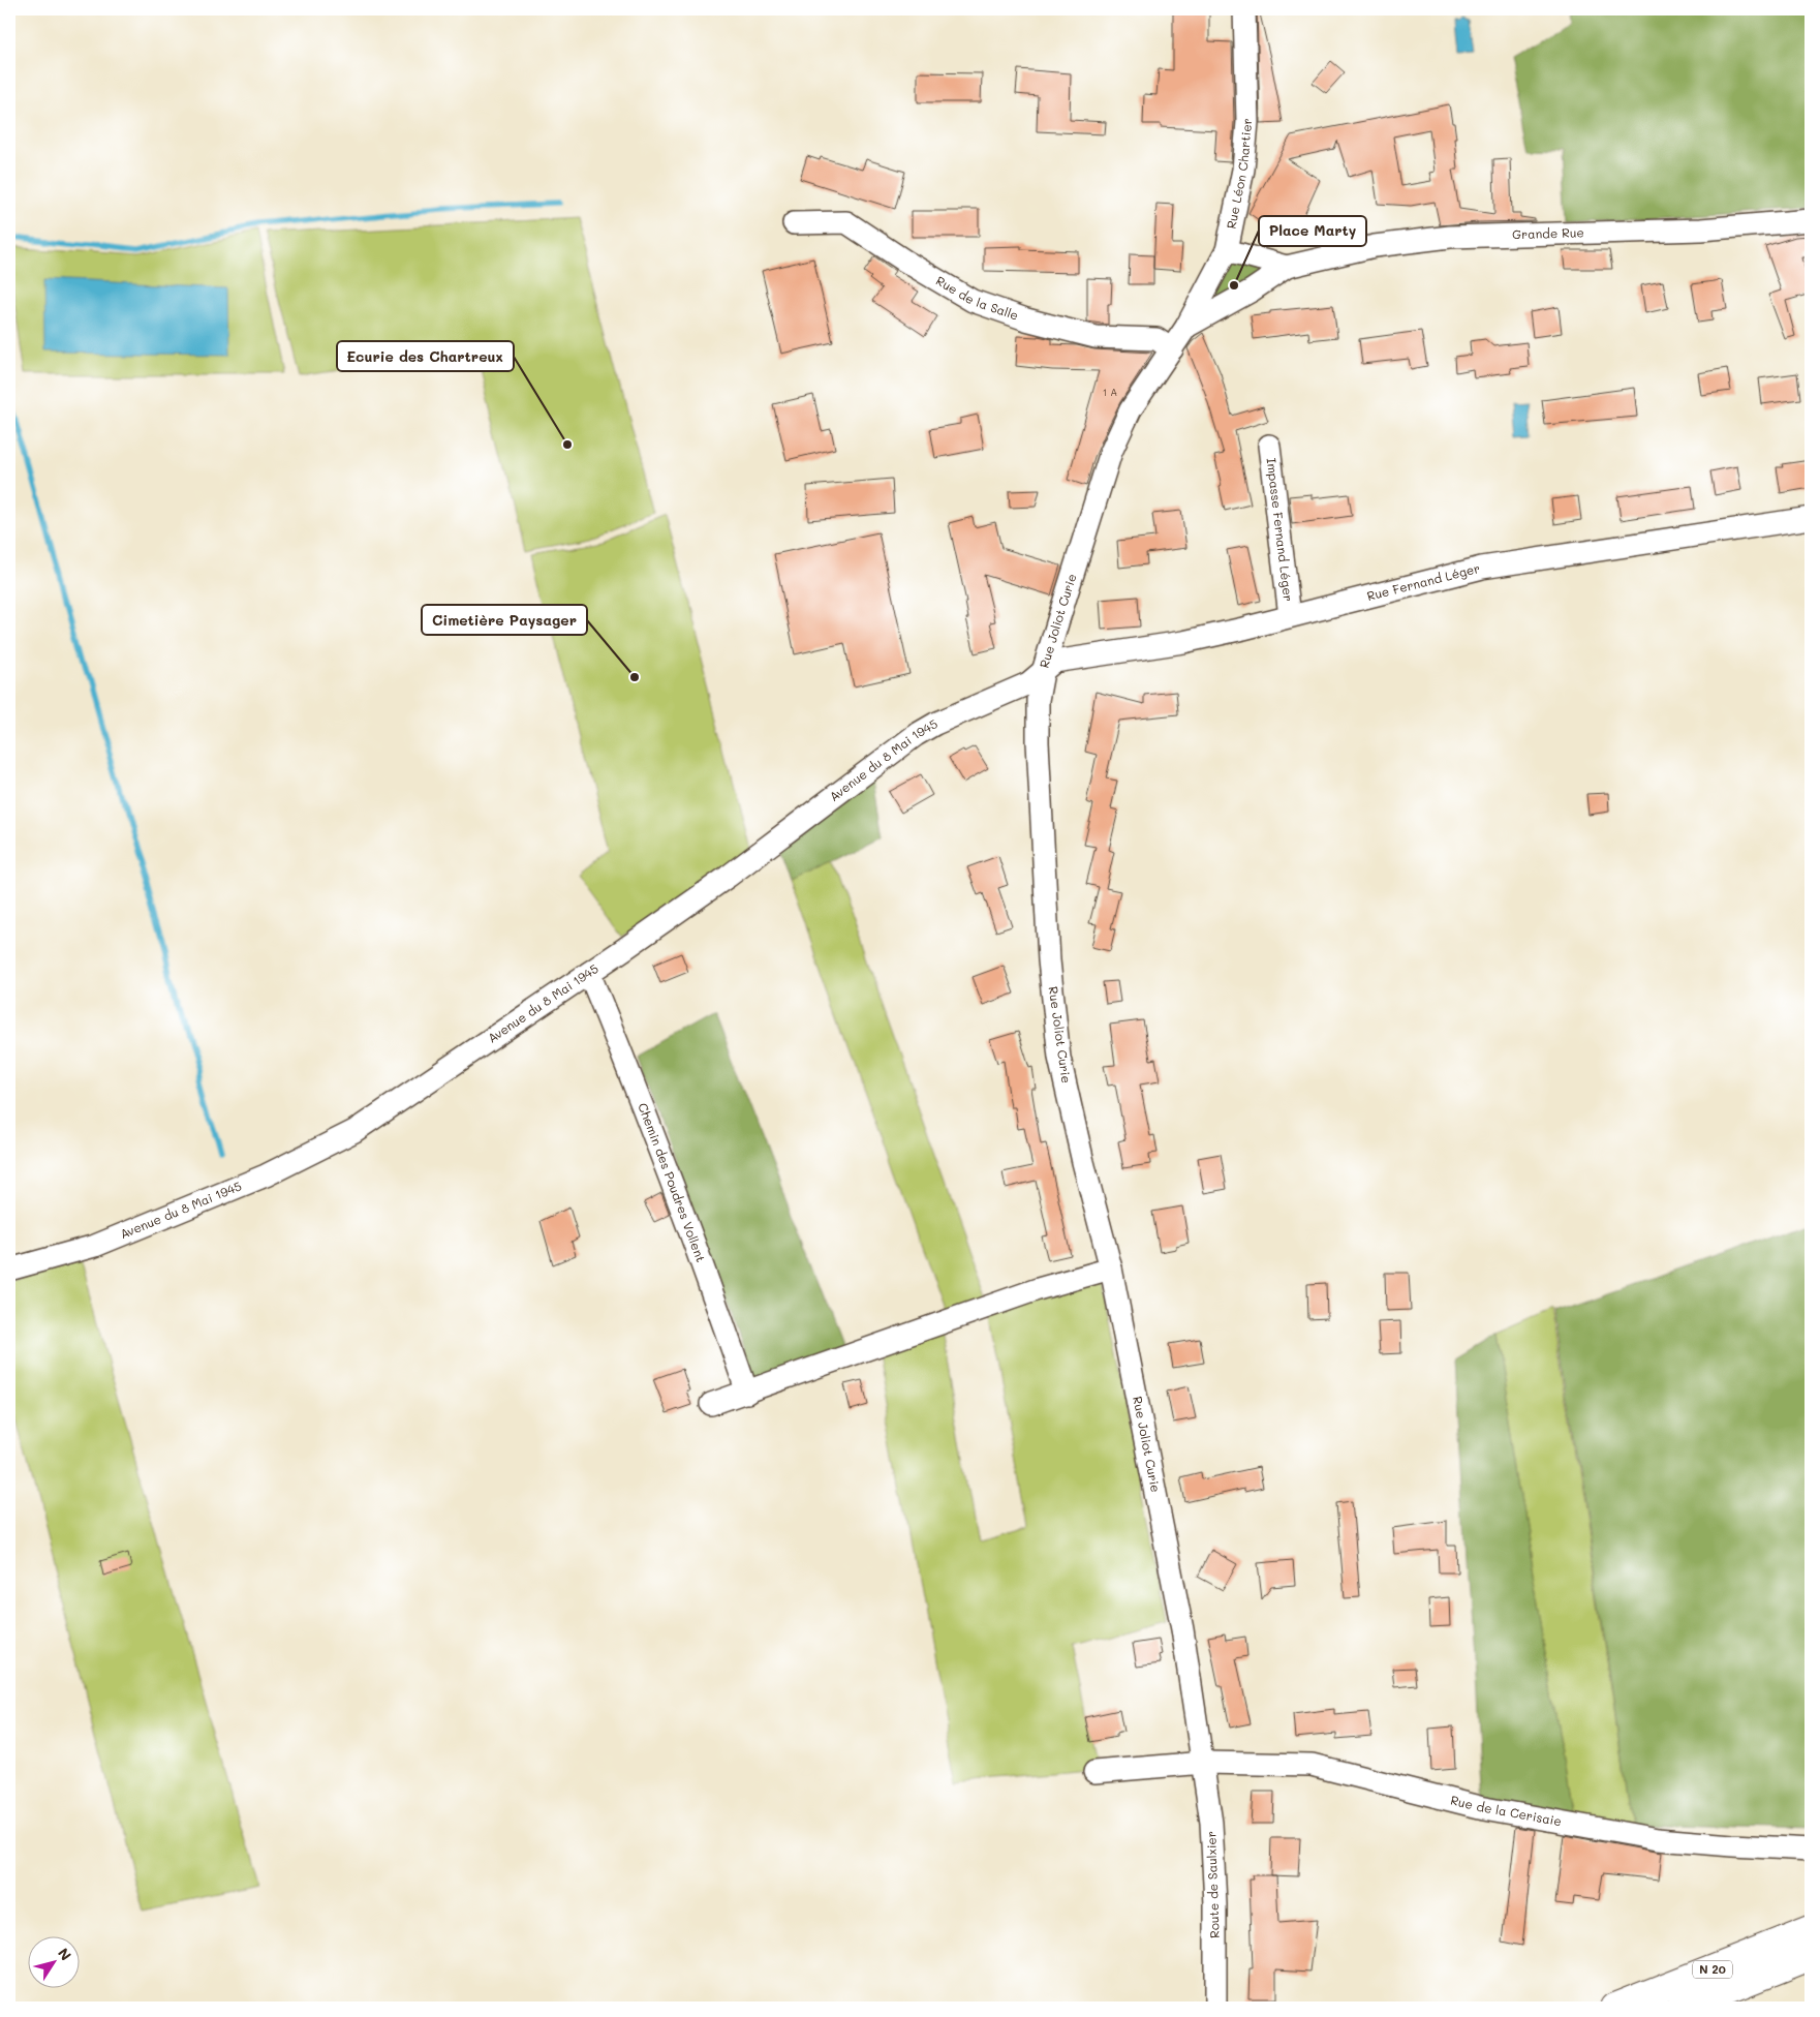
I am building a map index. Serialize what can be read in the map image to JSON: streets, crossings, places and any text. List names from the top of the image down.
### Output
{
  "streets": {
    "highway": ["N 20"],
    "street": [
      "Rue Léon Chartier",
      "Grande Rue",
      "Rue de la Salle",
      "Impasse Fernand Léger",
      "Rue Fernand Léger",
      "Rue Joliot Curie",
      "Avenue du 8 Mai 1945",
      "Chemin des Poudres Vollent",
      "Rue de la Cerisaie",
      "Route de Saulxier"
    ]
  },
  "crossings": [
    ["Rue Léon Chartier", "Grande Rue"],
    ["Rue Léon Chartier", "Rue Joliot Curie"],
    ["Grande Rue", "Rue Joliot Curie"],
    ["Rue de la Salle", "Rue Joliot Curie"],
    ["Impasse Fernand Léger", "Rue Fernand Léger"],
    ["Rue Fernand Léger", "Rue Joliot Curie"],
    ["Rue Fernand Léger", "Avenue du 8 Mai 1945"],
    ["Rue Joliot Curie", "Avenue du 8 Mai 1945"],
    ["Rue Joliot Curie", "Rue de la Cerisaie"],
    ["Rue Joliot Curie", "Route de Saulxier"],
    ["Avenue du 8 Mai 1945", "Chemin des Poudres Vollent"],
    ["Rue de la Cerisaie", "Route de Saulxier"]
  ],
  "places": ["Place Marty", "Ecurie des Chartreux", "Cimetière Paysager"],
  "house_numbers": ["1 A"],
  "north": "top right"
}
